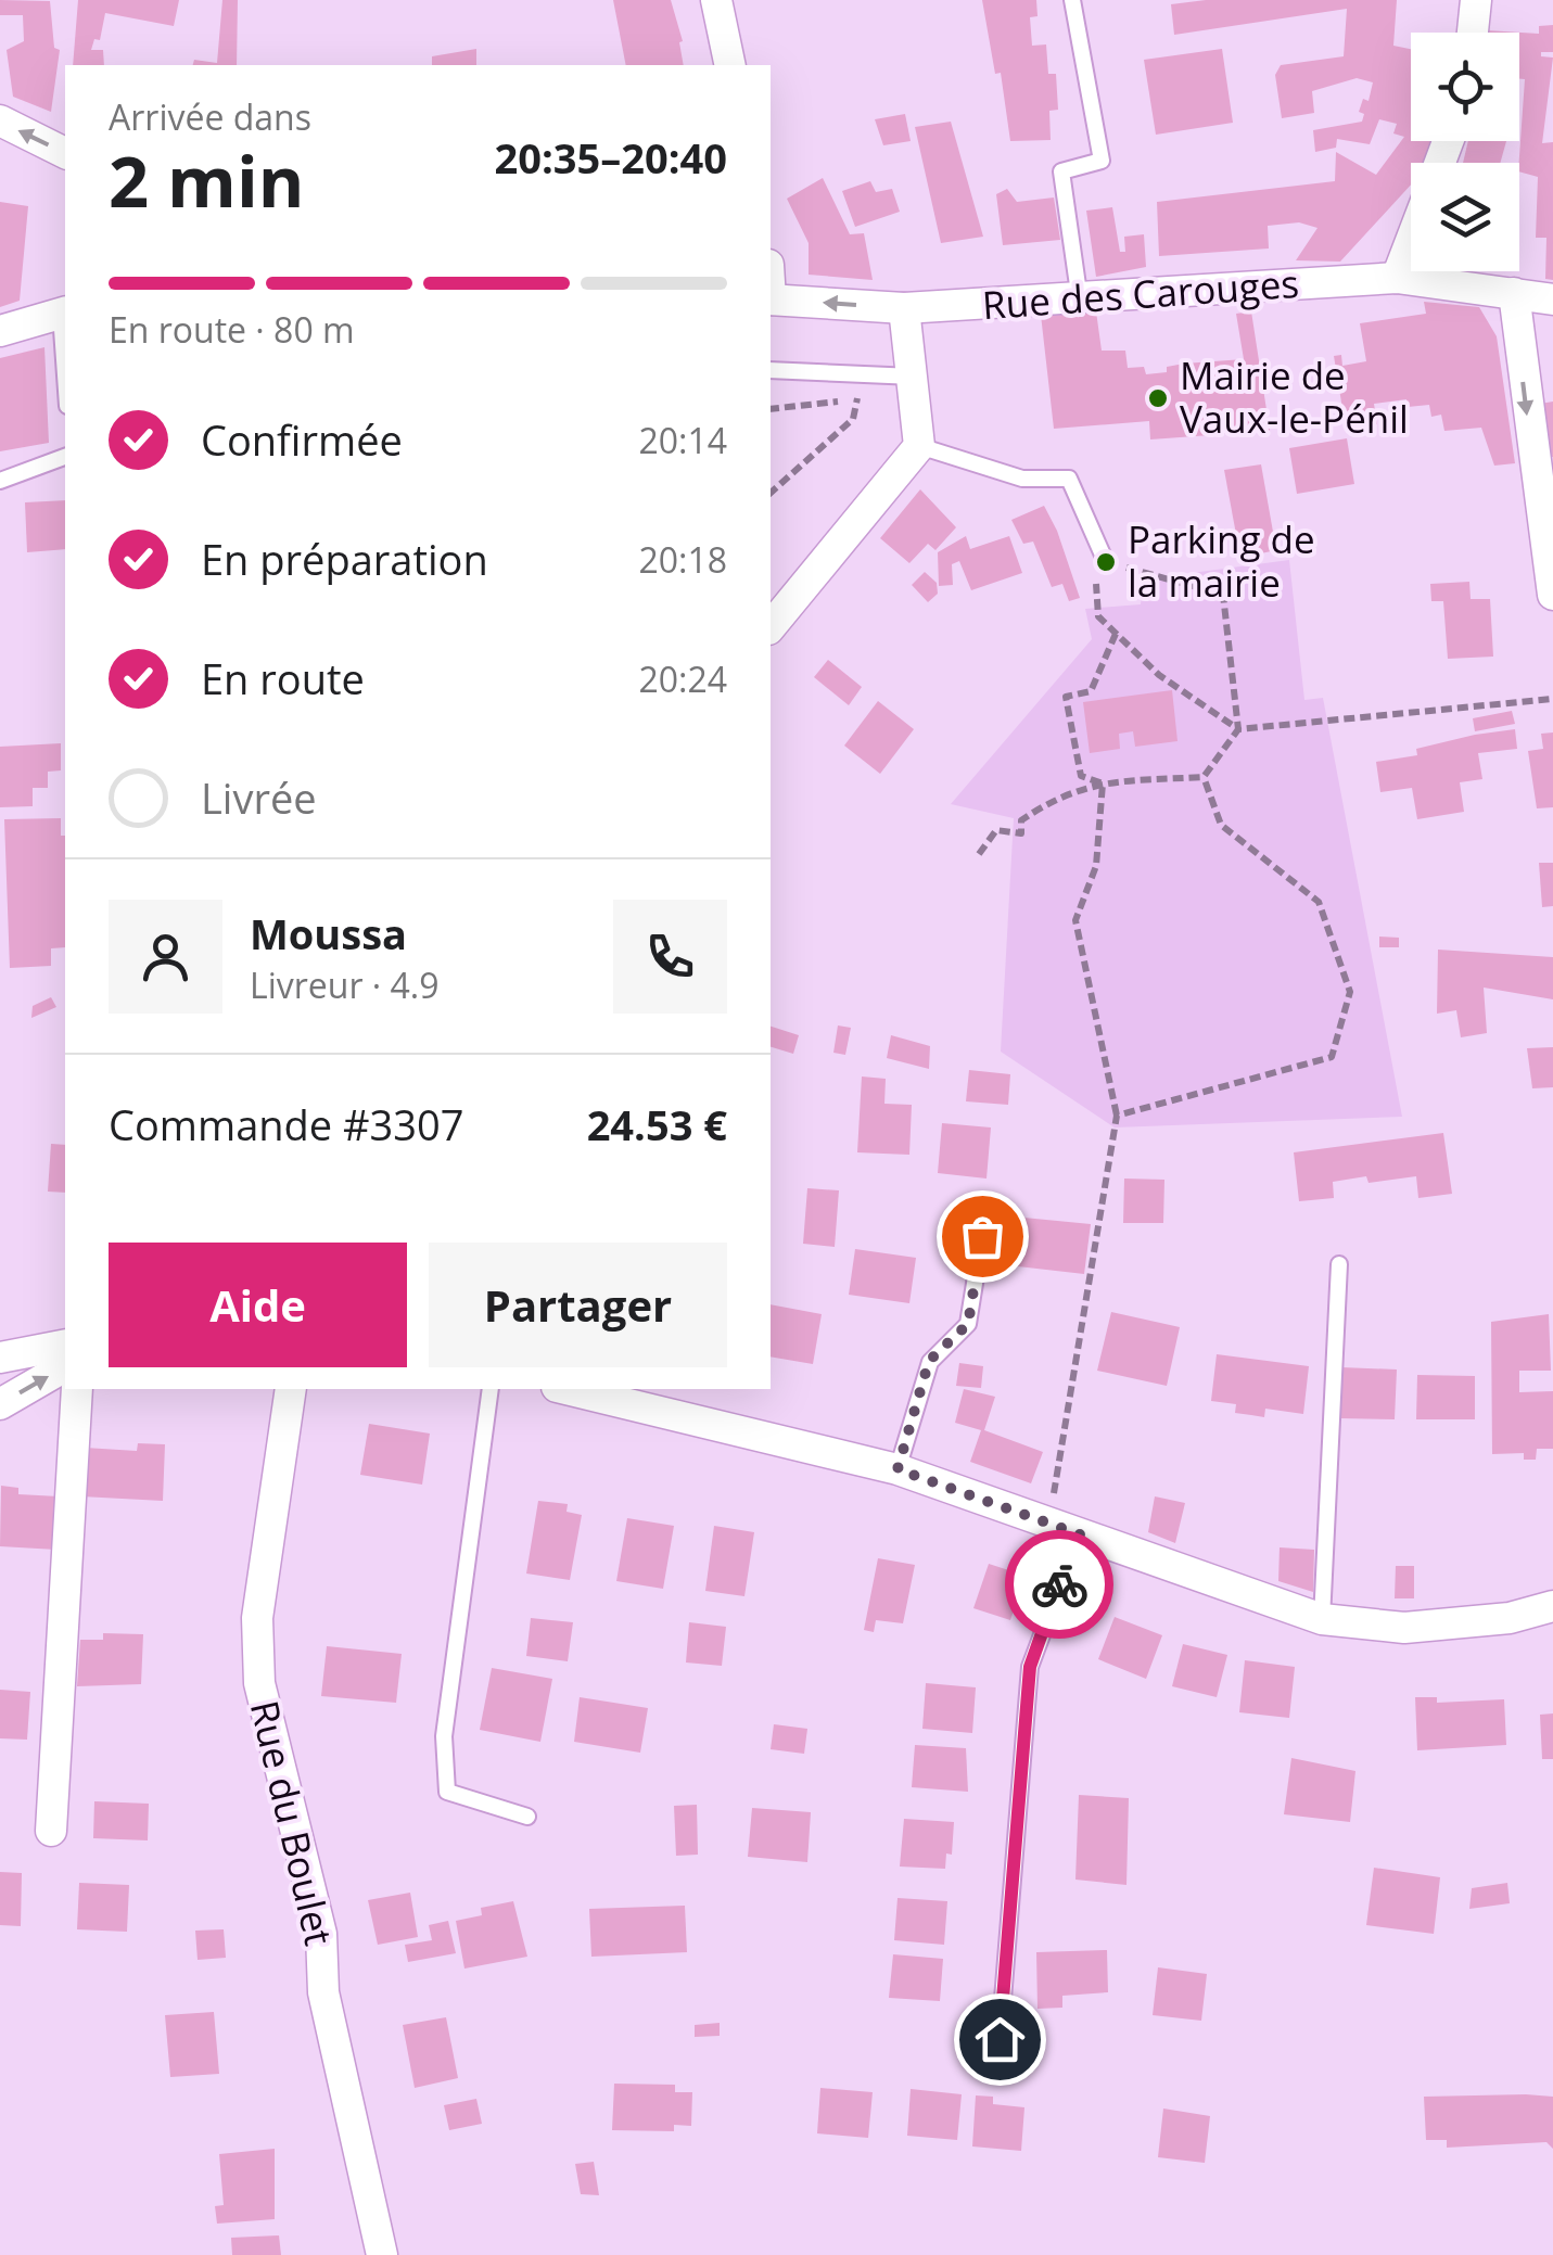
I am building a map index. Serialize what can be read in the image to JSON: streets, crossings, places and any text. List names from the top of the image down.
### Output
{
  "streets": {
    "street": ["Rue des Carouges", "Rue du Boulet"]
  },
  "places": ["Mairie de Vaux-le-Pénil", "Parking de la mairie"],
  "page": {
    "heading": ["2 min", "Arrivée dans", "20:35–20:40"],
    "panel": [
      "Moussa",
      "Livreur · 4.9",
      "Commande #3307",
      "24.53 €"
    ],
    "bar": "En route · 80 m",
    "list": [
      ["Confirmée", "20:14"],
      ["En préparation", "20:18"],
      ["En route", "20:24"],
      "Livrée"
    ],
    "buttons": ["Aide", "Partager"]
  }
}
